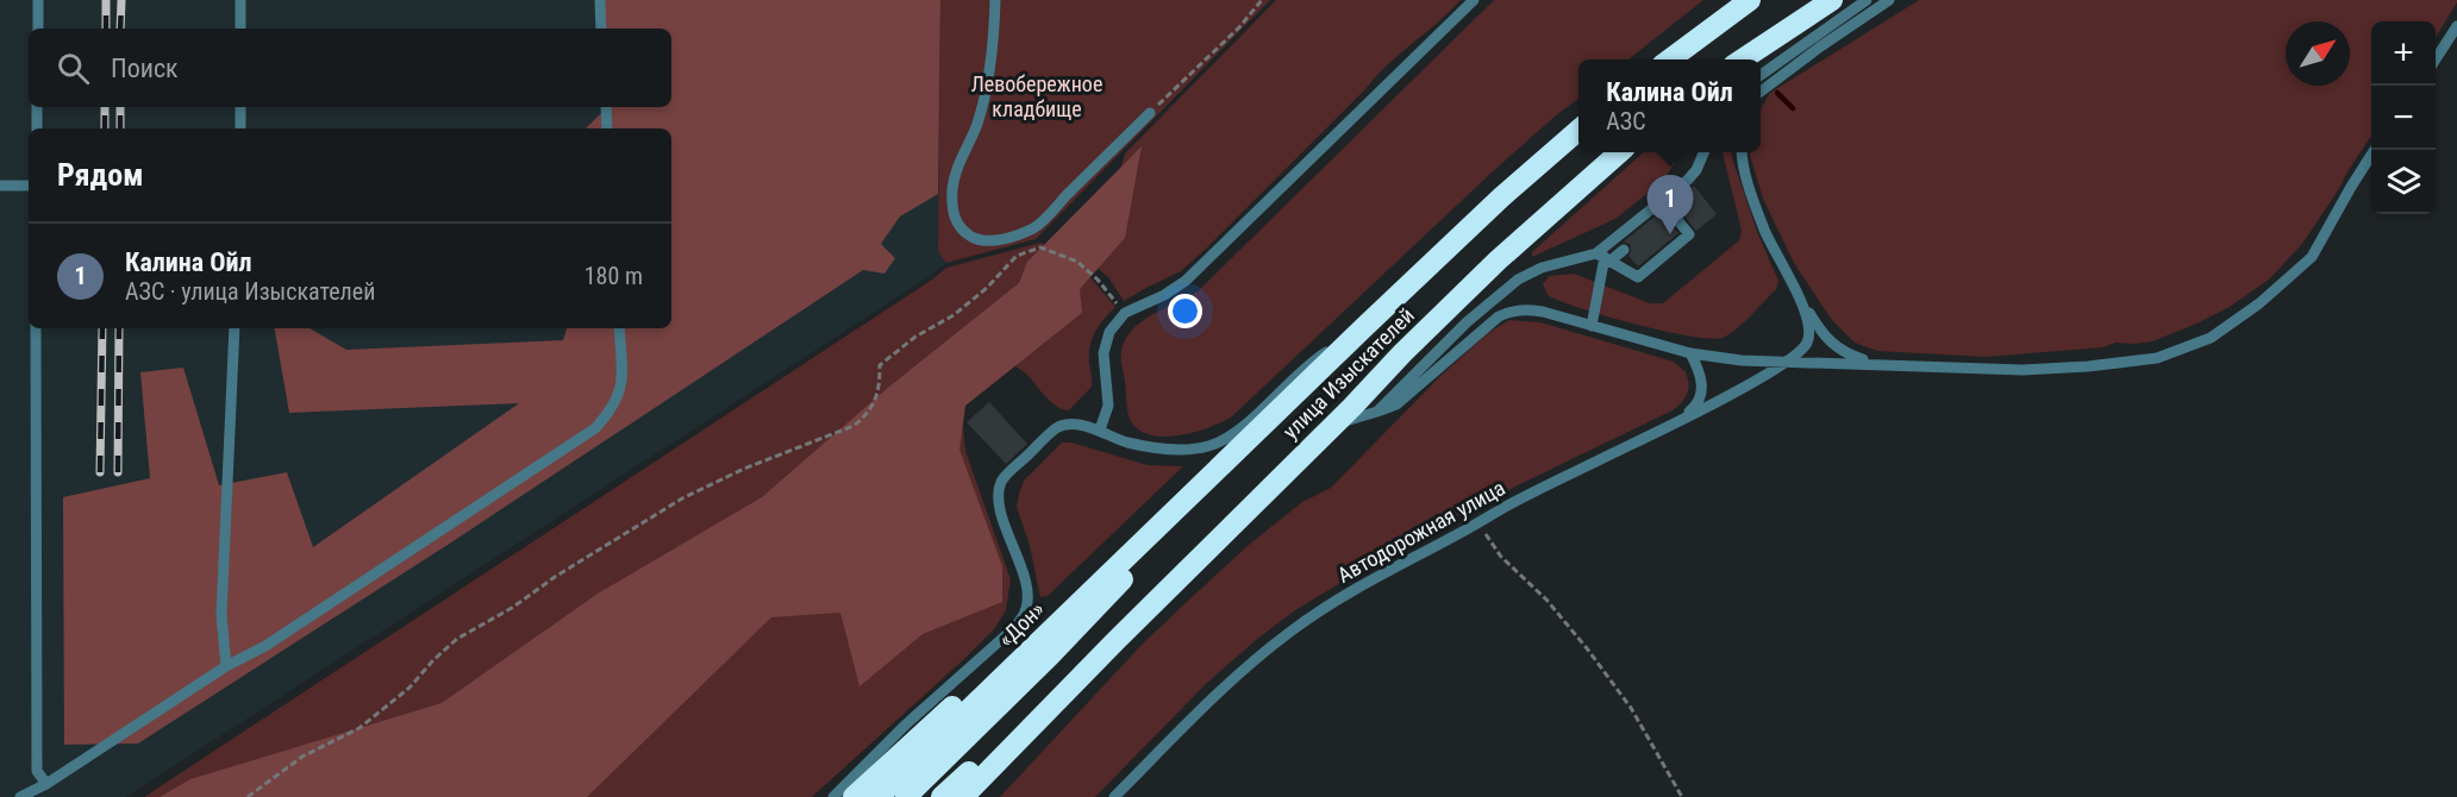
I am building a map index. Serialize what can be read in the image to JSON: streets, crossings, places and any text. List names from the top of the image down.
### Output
{
  "streets": {
    "highway": ["улица Изыскателей", "«Дон»"],
    "lane": ["Автодорожная улица"]
  },
  "crossings": [
    ["улица Изыскателей", "«Дон»"]
  ],
  "parks": ["Левобережное кладбище"],
  "north": "top right",
  "page": {
    "map_buttons": ["+", "−"],
    "search": "Поиск",
    "popup": ["Калина Ойл", "АЗС"],
    "heading": "Рядом",
    "pins": "1",
    "list": [
      {
        "mark": "1",
        "name": "Калина Ойл",
        "note": "АЗС · улица Изыскателей",
        "value": "180 m"
      }
    ]
  }
}
